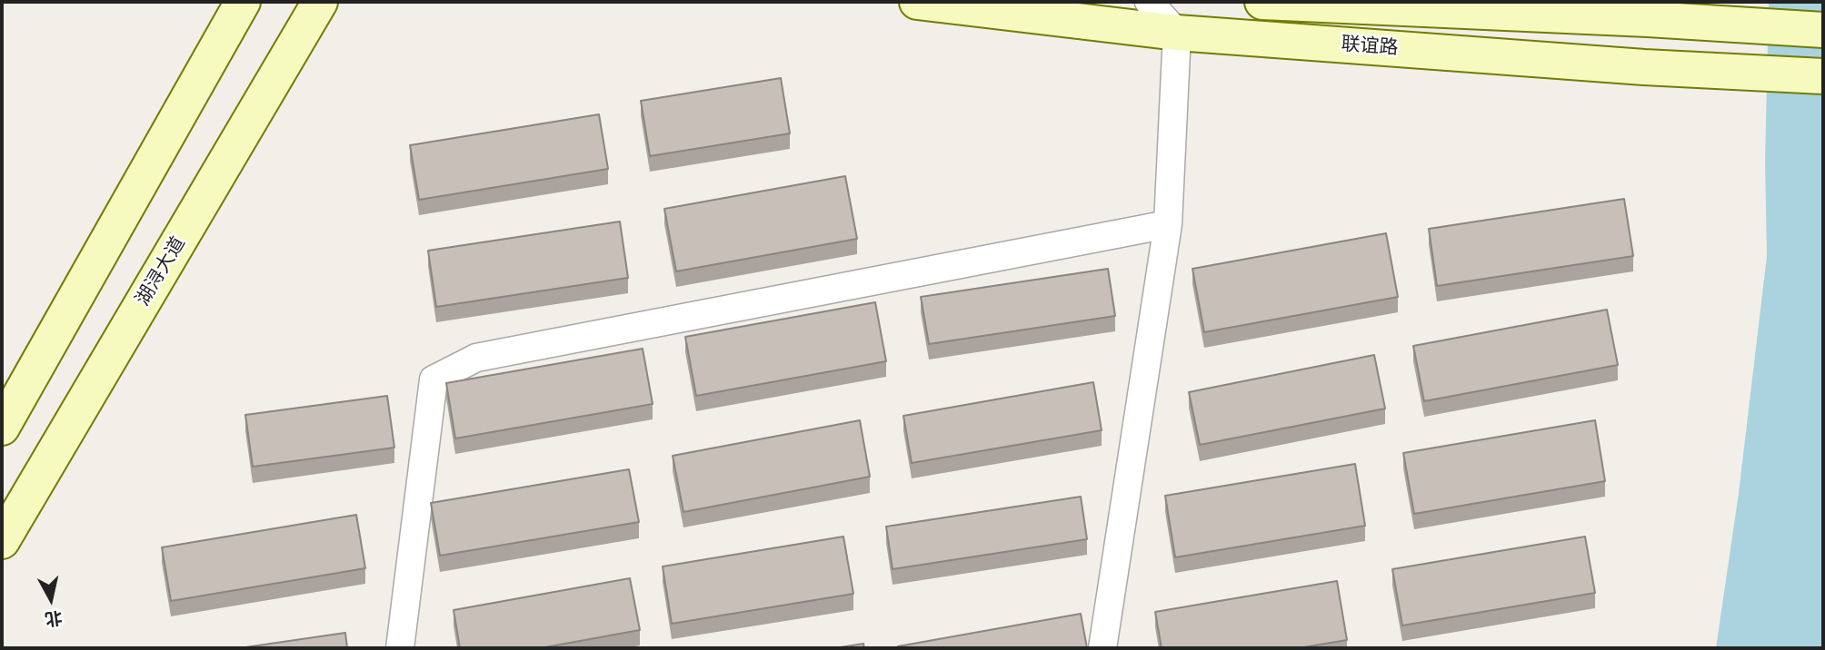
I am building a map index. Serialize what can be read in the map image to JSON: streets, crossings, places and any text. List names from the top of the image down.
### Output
{
  "streets": {
    "street": ["联谊路", "湖浔大道"]
  },
  "north": "bottom"
}
